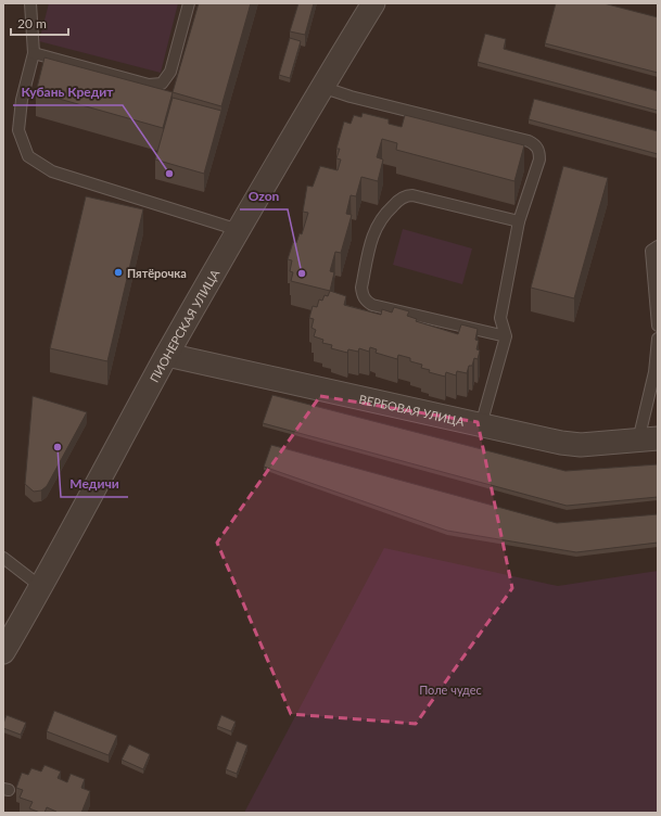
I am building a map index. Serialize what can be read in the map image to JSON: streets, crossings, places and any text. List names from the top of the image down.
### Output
{
  "streets": {
    "street": ["ПИОНЕРСКАЯ УЛИЦА", "ВЕРБОВАЯ УЛИЦА"]
  },
  "crossings": [
    ["ПИОНЕРСКАЯ УЛИЦА", "ВЕРБОВАЯ УЛИЦА"]
  ],
  "parks": ["Поле чудес"],
  "places": [
    "Кубань Кредит",
    "Пятёрочка",
    "Ozon",
    "Медичи"
  ],
  "scale_bar": "20 m"
}
